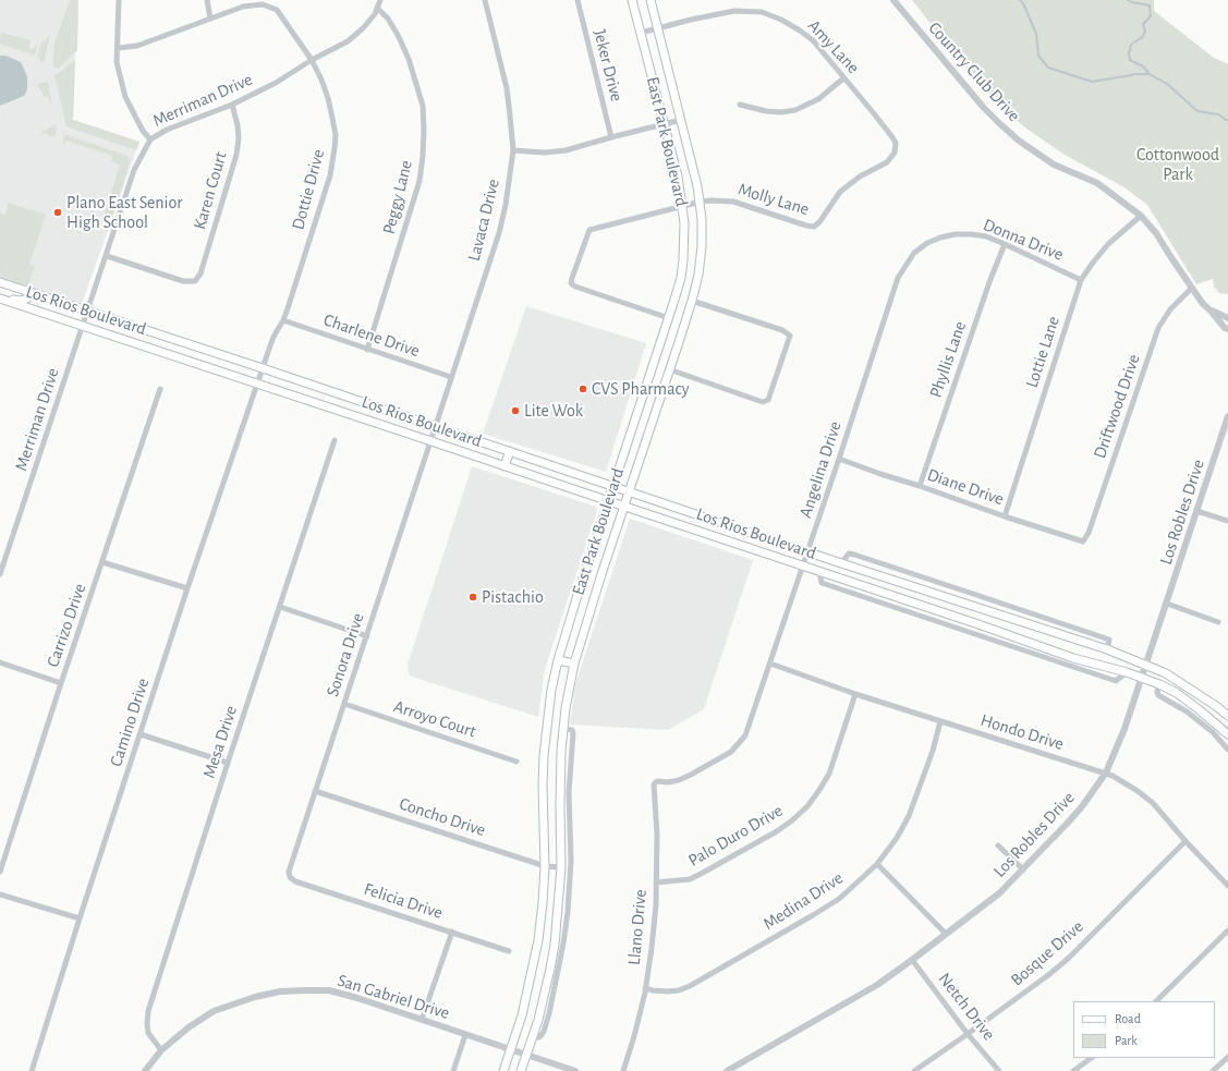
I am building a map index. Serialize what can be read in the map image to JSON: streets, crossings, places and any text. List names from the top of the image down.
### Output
{
  "streets": {
    "main road": ["East Park Boulevard", "Los Rios Boulevard"],
    "street": [
      "Amy Lane",
      "Jeker Drive",
      "Country Club Drive",
      "Merriman Drive",
      "Dottie Drive",
      "Karen Court",
      "Peggy Lane",
      "Molly Lane",
      "Lavaca Drive",
      "Donna Drive",
      "Charlene Drive",
      "Lottie Lane",
      "Phyllis Lane",
      "Driftwood Drive",
      "Angelina Drive",
      "Diane Drive",
      "Los Robles Drive",
      "Carrizo Drive",
      "Sonora Drive",
      "Arroyo Court",
      "Camino Drive",
      "Hondo Drive",
      "Mesa Drive",
      "Concho Drive",
      "Palo Duro Drive",
      "Felicia Drive",
      "Medina Drive",
      "Llano Drive",
      "Bosque Drive",
      "San Gabriel Drive",
      "Netch Drive"
    ]
  },
  "crossings": [
    ["Amy Lane", "East Park Boulevard"],
    ["Amy Lane", "Molly Lane"],
    ["Country Club Drive", "Lottie Lane"],
    ["Country Club Drive", "Driftwood Drive"],
    ["Merriman Drive", "Dottie Drive"],
    ["Merriman Drive", "Karen Court"],
    ["Merriman Drive", "Peggy Lane"],
    ["Merriman Drive", "Los Rios Boulevard"],
    ["East Park Boulevard", "Molly Lane"],
    ["East Park Boulevard", "Los Rios Boulevard"],
    ["East Park Boulevard", "Concho Drive"],
    ["East Park Boulevard", "San Gabriel Drive"],
    ["Dottie Drive", "Los Rios Boulevard"],
    ["Dottie Drive", "Charlene Drive"],
    ["Dottie Drive", "Camino Drive"],
    ["Peggy Lane", "Charlene Drive"],
    ["Lavaca Drive", "Los Rios Boulevard"],
    ["Lavaca Drive", "Charlene Drive"],
    ["Lavaca Drive", "Sonora Drive"],
    ["Donna Drive", "Lottie Lane"],
    ["Donna Drive", "Phyllis Lane"],
    ["Donna Drive", "Angelina Drive"],
    ["Los Rios Boulevard", "Angelina Drive"],
    ["Los Rios Boulevard", "Los Robles Drive"],
    ["Los Rios Boulevard", "Sonora Drive"],
    ["Los Rios Boulevard", "Camino Drive"],
    ["Lottie Lane", "Diane Drive"],
    ["Phyllis Lane", "Diane Drive"],
    ["Driftwood Drive", "Diane Drive"],
    ["Angelina Drive", "Diane Drive"],
    ["Angelina Drive", "Hondo Drive"],
    ["Angelina Drive", "Llano Drive"],
    ["Los Robles Drive", "Hondo Drive"],
    ["Los Robles Drive", "Netch Drive"],
    ["Sonora Drive", "Arroyo Court"],
    ["Sonora Drive", "Concho Drive"],
    ["Sonora Drive", "Felicia Drive"],
    ["Hondo Drive", "Palo Duro Drive"],
    ["Hondo Drive", "Medina Drive"],
    ["Hondo Drive", "Bosque Drive"],
    ["Mesa Drive", "San Gabriel Drive"],
    ["Palo Duro Drive", "Llano Drive"],
    ["Medina Drive", "Llano Drive"],
    ["Bosque Drive", "Netch Drive"]
  ],
  "parks": ["Cottonwood Park"],
  "places": [
    "Plano East Senior High School",
    "CVS Pharmacy",
    "Lite Wok",
    "Pistachio"
  ],
  "legend": ["Road", "Park"]
}
